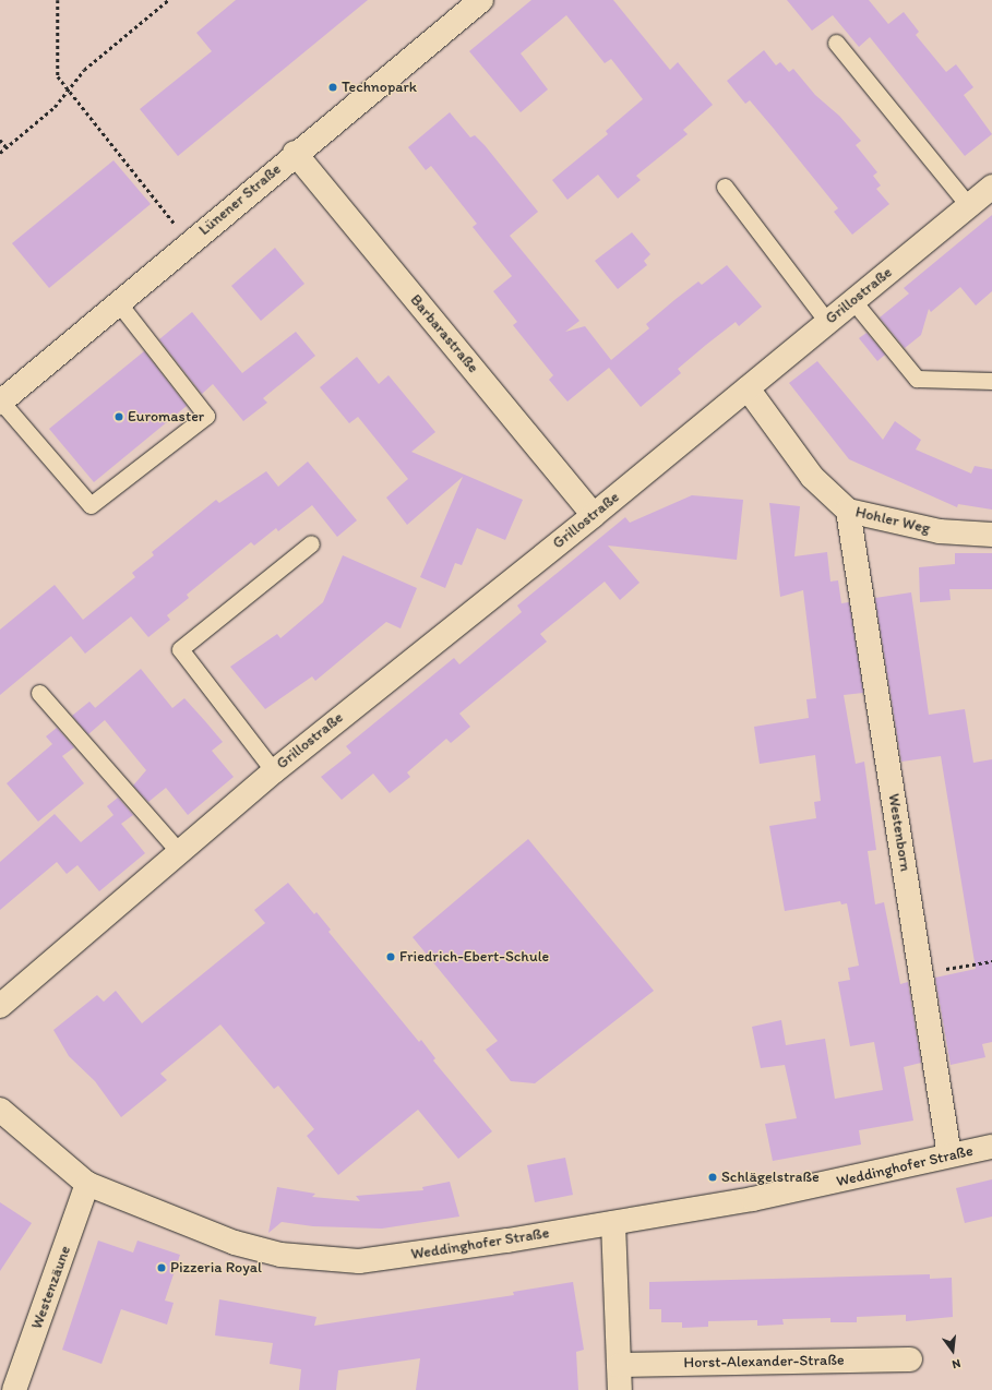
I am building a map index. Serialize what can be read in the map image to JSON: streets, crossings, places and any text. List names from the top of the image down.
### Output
{
  "streets": {
    "street": [
      "Lünener Straße",
      "Grillostraße",
      "Barbarastraße",
      "Hohler Weg",
      "Westenborn",
      "Weddinghofer Straße",
      "Westenzäune",
      "Horst-Alexander-Straße"
    ]
  },
  "crossings": [
    ["Lünener Straße", "Barbarastraße"],
    ["Grillostraße", "Barbarastraße"],
    ["Grillostraße", "Hohler Weg"],
    ["Hohler Weg", "Westenborn"],
    ["Westenborn", "Weddinghofer Straße"],
    ["Weddinghofer Straße", "Westenzäune"]
  ],
  "places": [
    "Technopark",
    "Euromaster",
    "Friedrich-Ebert-Schule",
    "Schlägelstraße",
    "Pizzeria Royal"
  ],
  "north": "bottom"
}
